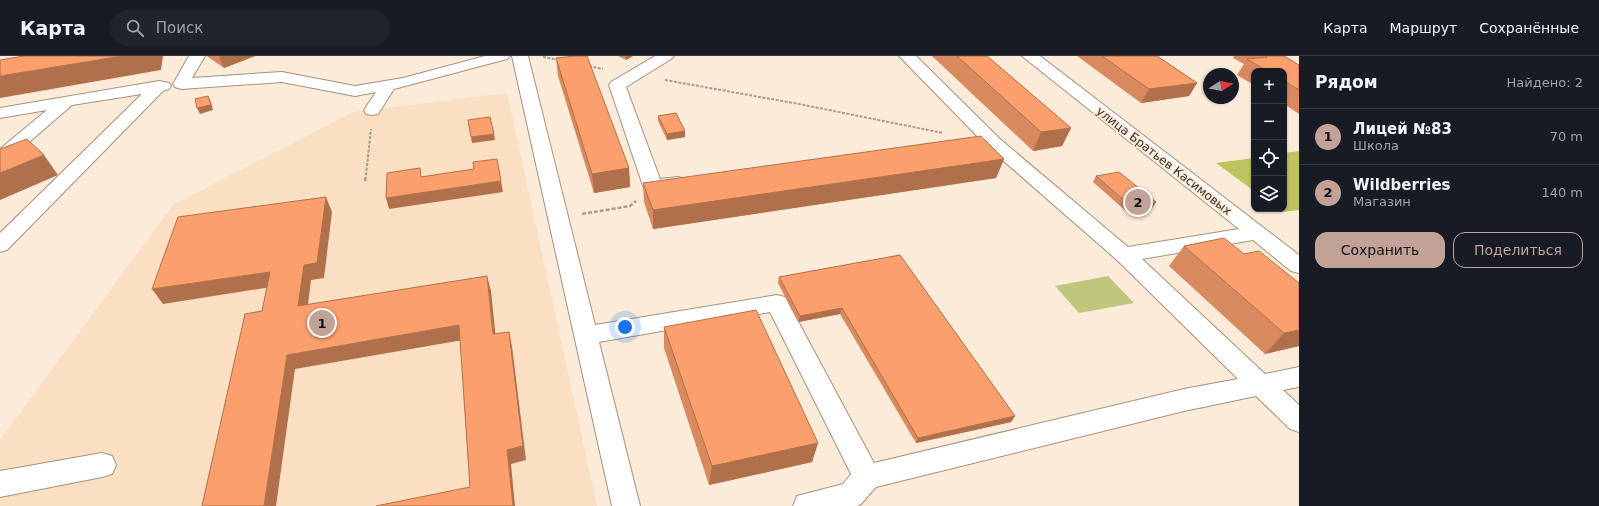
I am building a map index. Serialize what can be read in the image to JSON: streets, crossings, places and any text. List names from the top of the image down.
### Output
{
  "streets": {
    "street": ["улица Братьев Касимовых"]
  },
  "north": "right",
  "page": {
    "header": "Карта",
    "search": "Поиск",
    "nav": ["Карта", "Маршрут", "Сохранённые"],
    "heading": ["Рядом", "Найдено: 2"],
    "map_buttons": ["+", "−"],
    "list": [
      {
        "mark": "1",
        "name": "Лицей №83",
        "note": "Школа",
        "value": "70 m"
      },
      {
        "mark": "2",
        "name": "Wildberries",
        "note": "Магазин",
        "value": "140 m"
      }
    ],
    "pins": ["2", "1"],
    "buttons": ["Сохранить", "Поделиться"]
  }
}
